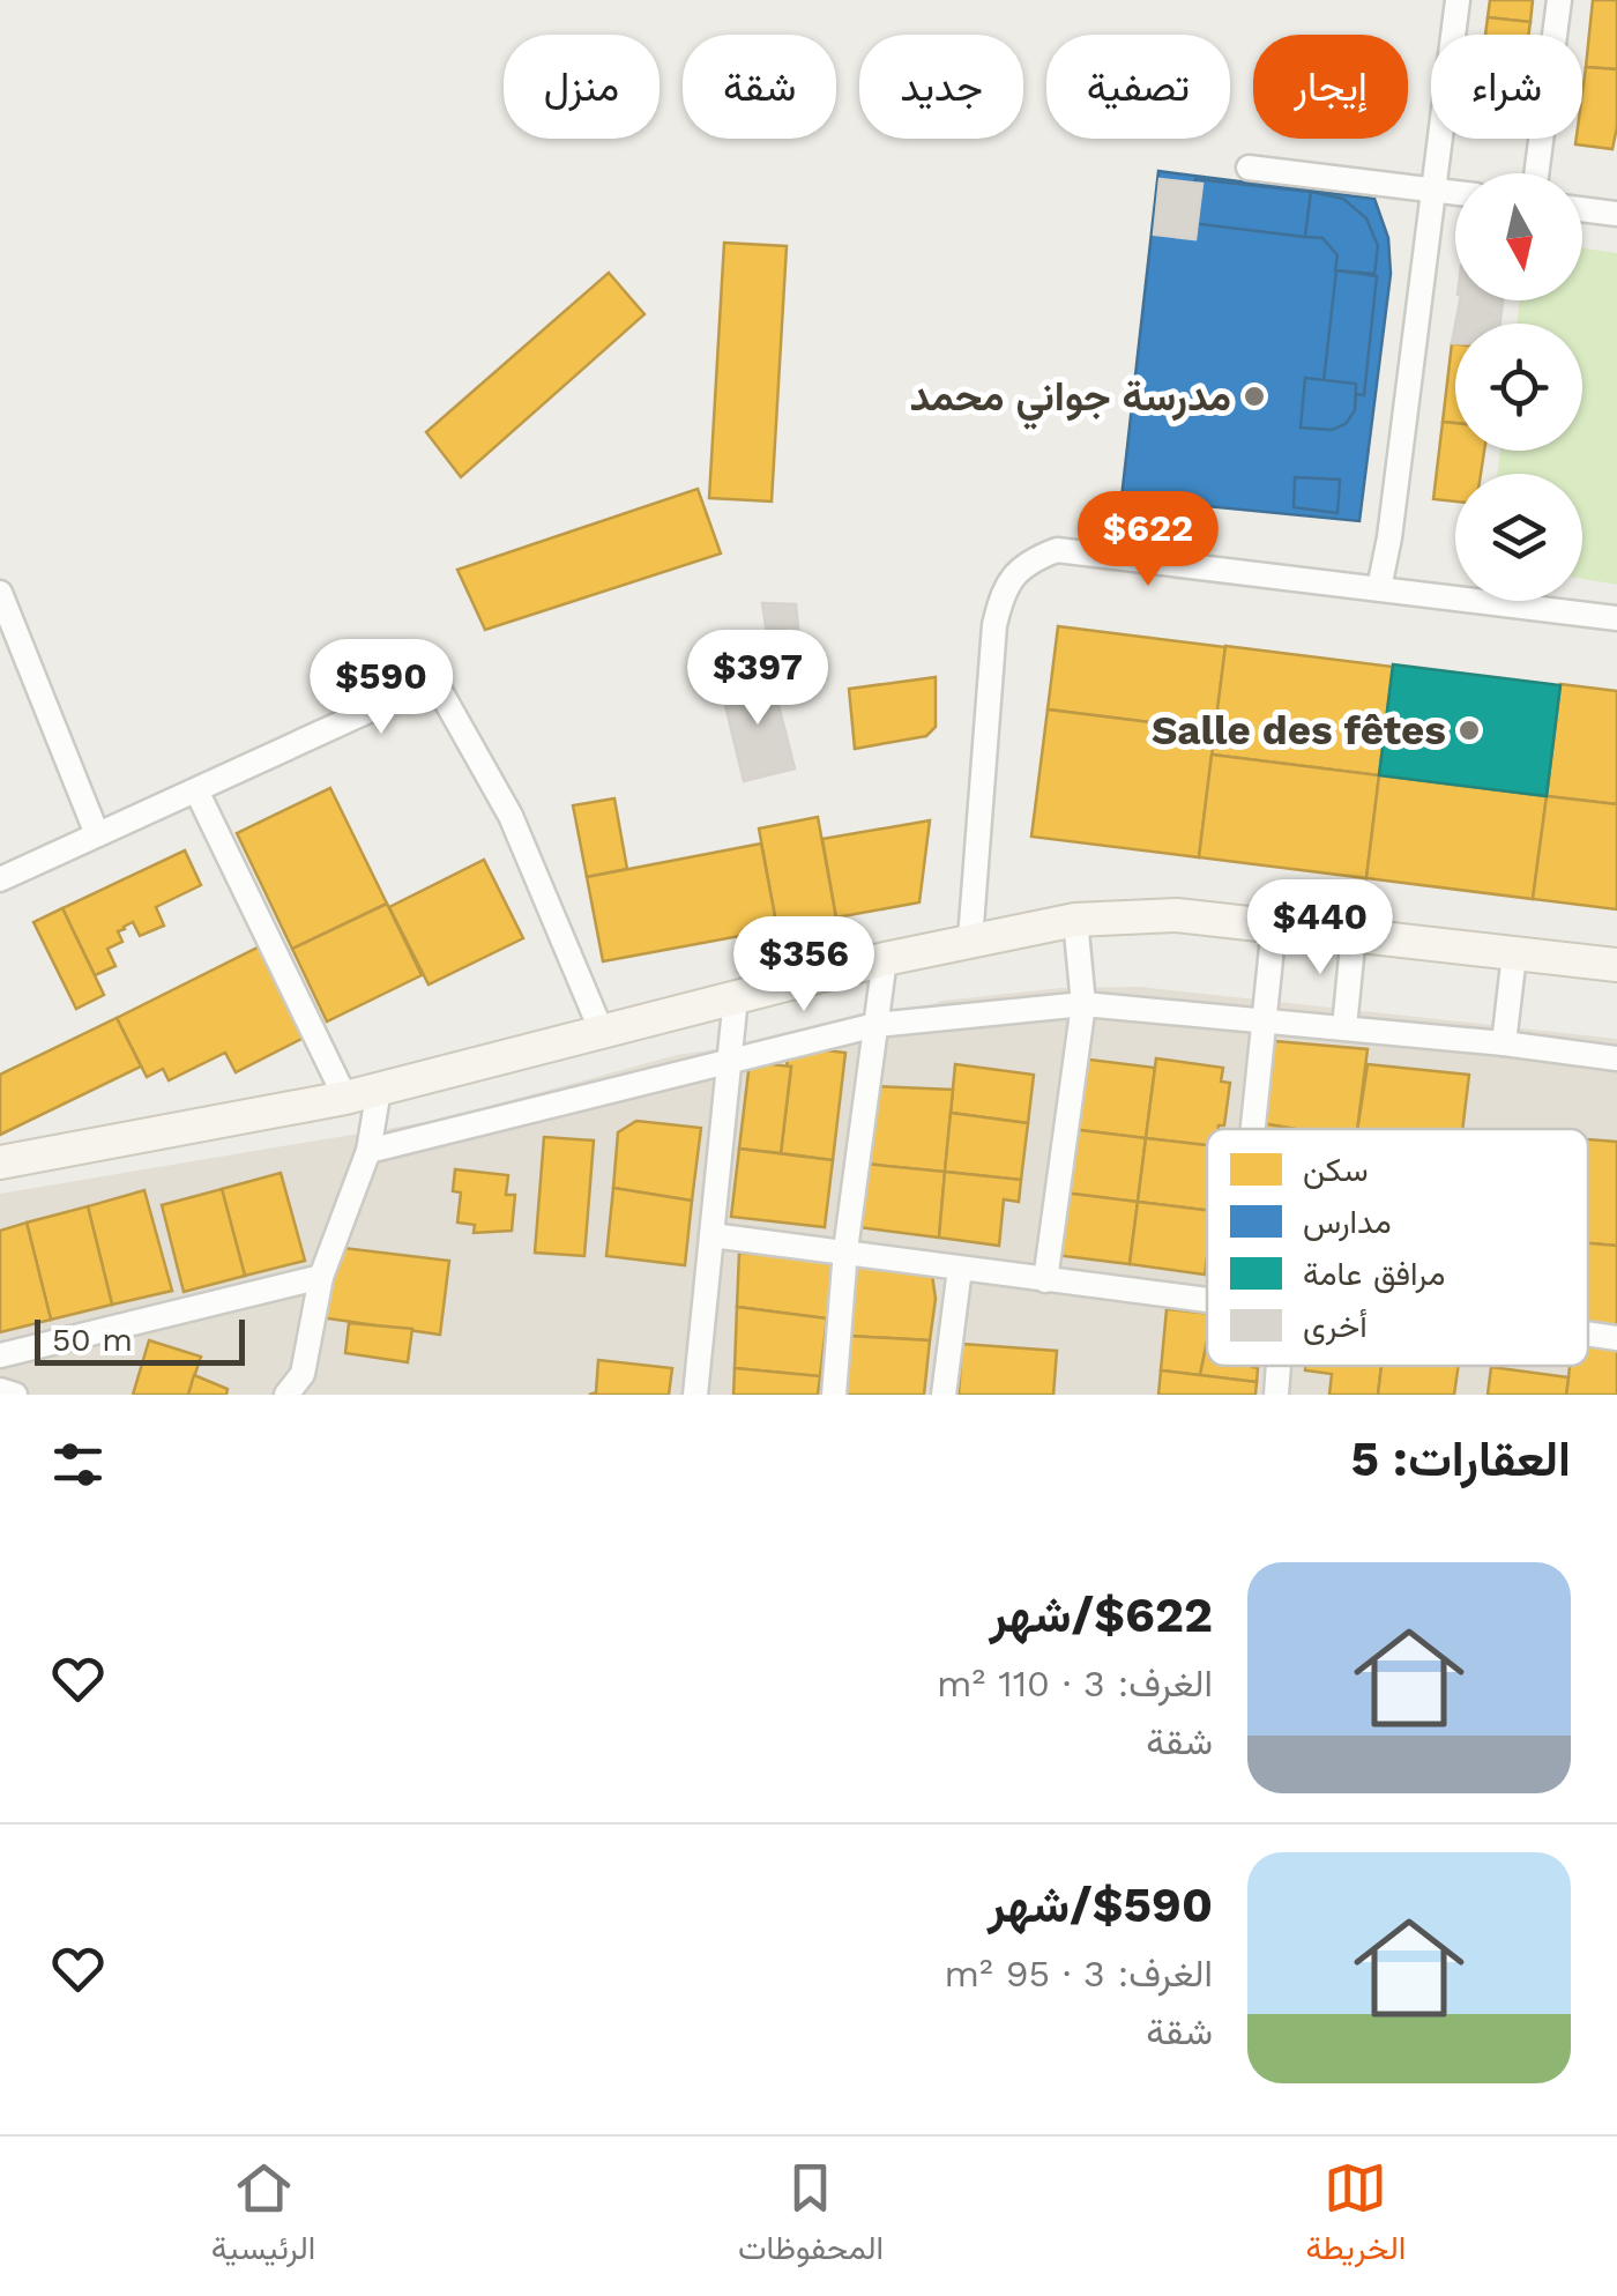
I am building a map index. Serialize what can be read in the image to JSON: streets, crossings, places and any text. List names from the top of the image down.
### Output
{
  "places": ["مدرسة جواني محمد", "Salle des fêtes"],
  "legend": [
    "سكن",
    "مدارس",
    "مرافق عامة",
    "أخرى"
  ],
  "scale_bar": "50 m",
  "north": "bottom",
  "page": {
    "chip": [
      "شراء",
      "إيجار",
      "تصفية",
      "جديد",
      "شقة",
      "منزل"
    ],
    "price": [
      "$622",
      "$397",
      "$590",
      "$440",
      "$356"
    ],
    "scale": "50 m",
    "heading": "العقارات: 5",
    "list": [
      {
        "name": "$622/شهر",
        "note": "الغرف: 3 · 110 m² · شقة"
      },
      {
        "name": "$590/شهر",
        "note": "الغرف: 3 · 95 m² · شقة"
      }
    ],
    "tabs": ["الخريطة", "المحفوظات", "الرئيسية"]
  }
}
